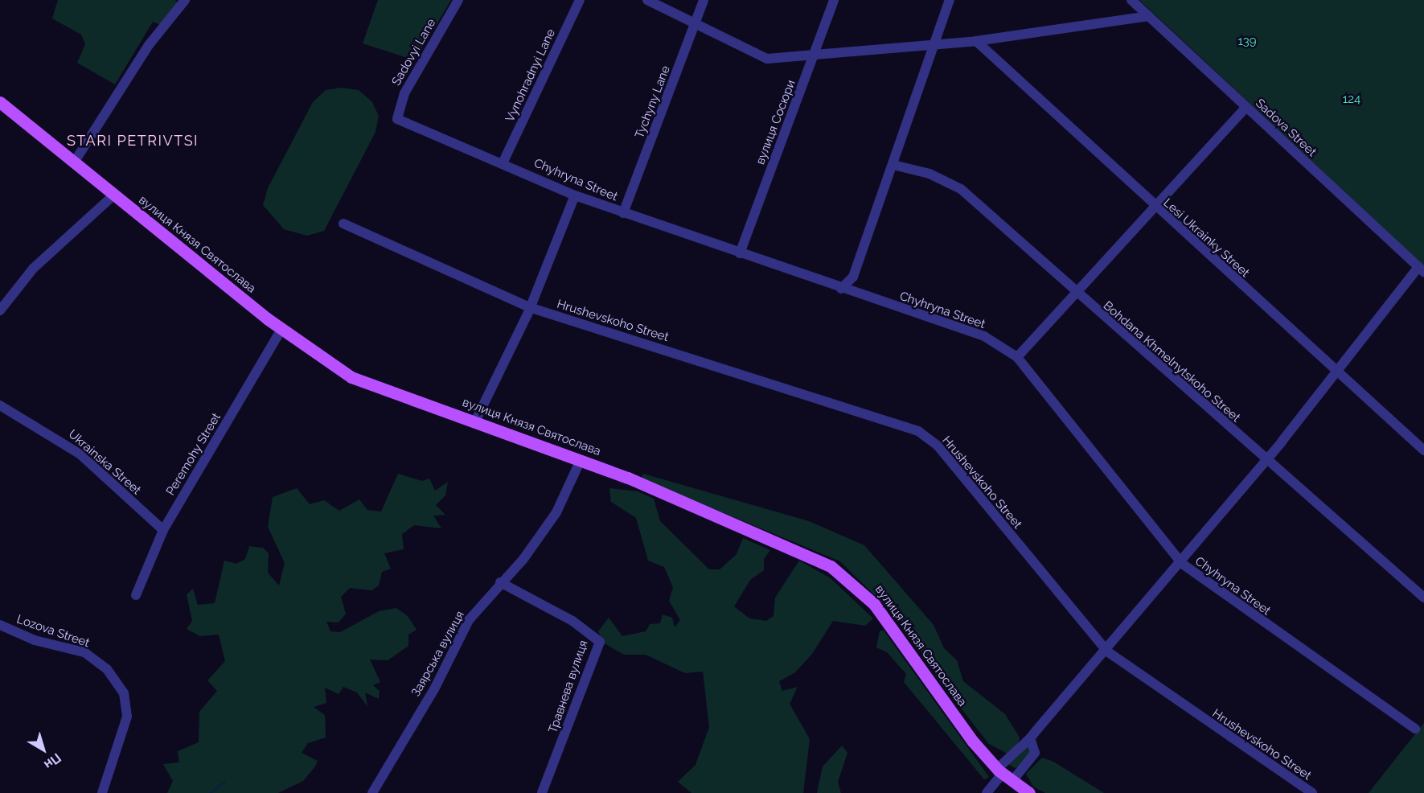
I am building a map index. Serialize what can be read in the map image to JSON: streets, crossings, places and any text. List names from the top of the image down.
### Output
{
  "streets": {
    "main road": ["вулиця Князя Святослава"],
    "street": [
      "Sadovyi Lane",
      "Vynohradnyi Lane",
      "Tychyny Lane",
      "вулиця Сосюри",
      "Sadova Street",
      "Chyhryna Street",
      "Lesi Ukrainky Street",
      "Hrushevskoho Street",
      "Bohdana Khmelnytskoho Street",
      "Peremohy Street",
      "Ukrainska Street",
      "Lozova Street",
      "Заярська вулиця",
      "Травнева вулиця"
    ]
  },
  "crossings": [
    ["Sadovyi Lane", "Chyhryna Street"],
    ["Vynohradnyi Lane", "Chyhryna Street"],
    ["Tychyny Lane", "Chyhryna Street"],
    ["вулиця Сосюри", "Chyhryna Street"],
    ["вулиця Князя Святослава", "Peremohy Street"],
    ["вулиця Князя Святослава", "Заярська вулиця"],
    ["Peremohy Street", "Ukrainska Street"],
    ["Заярська вулиця", "Травнева вулиця"]
  ],
  "districts": ["STARI PETRIVTSI"],
  "parks": ["139", "124"],
  "north": "bottom right"
}
